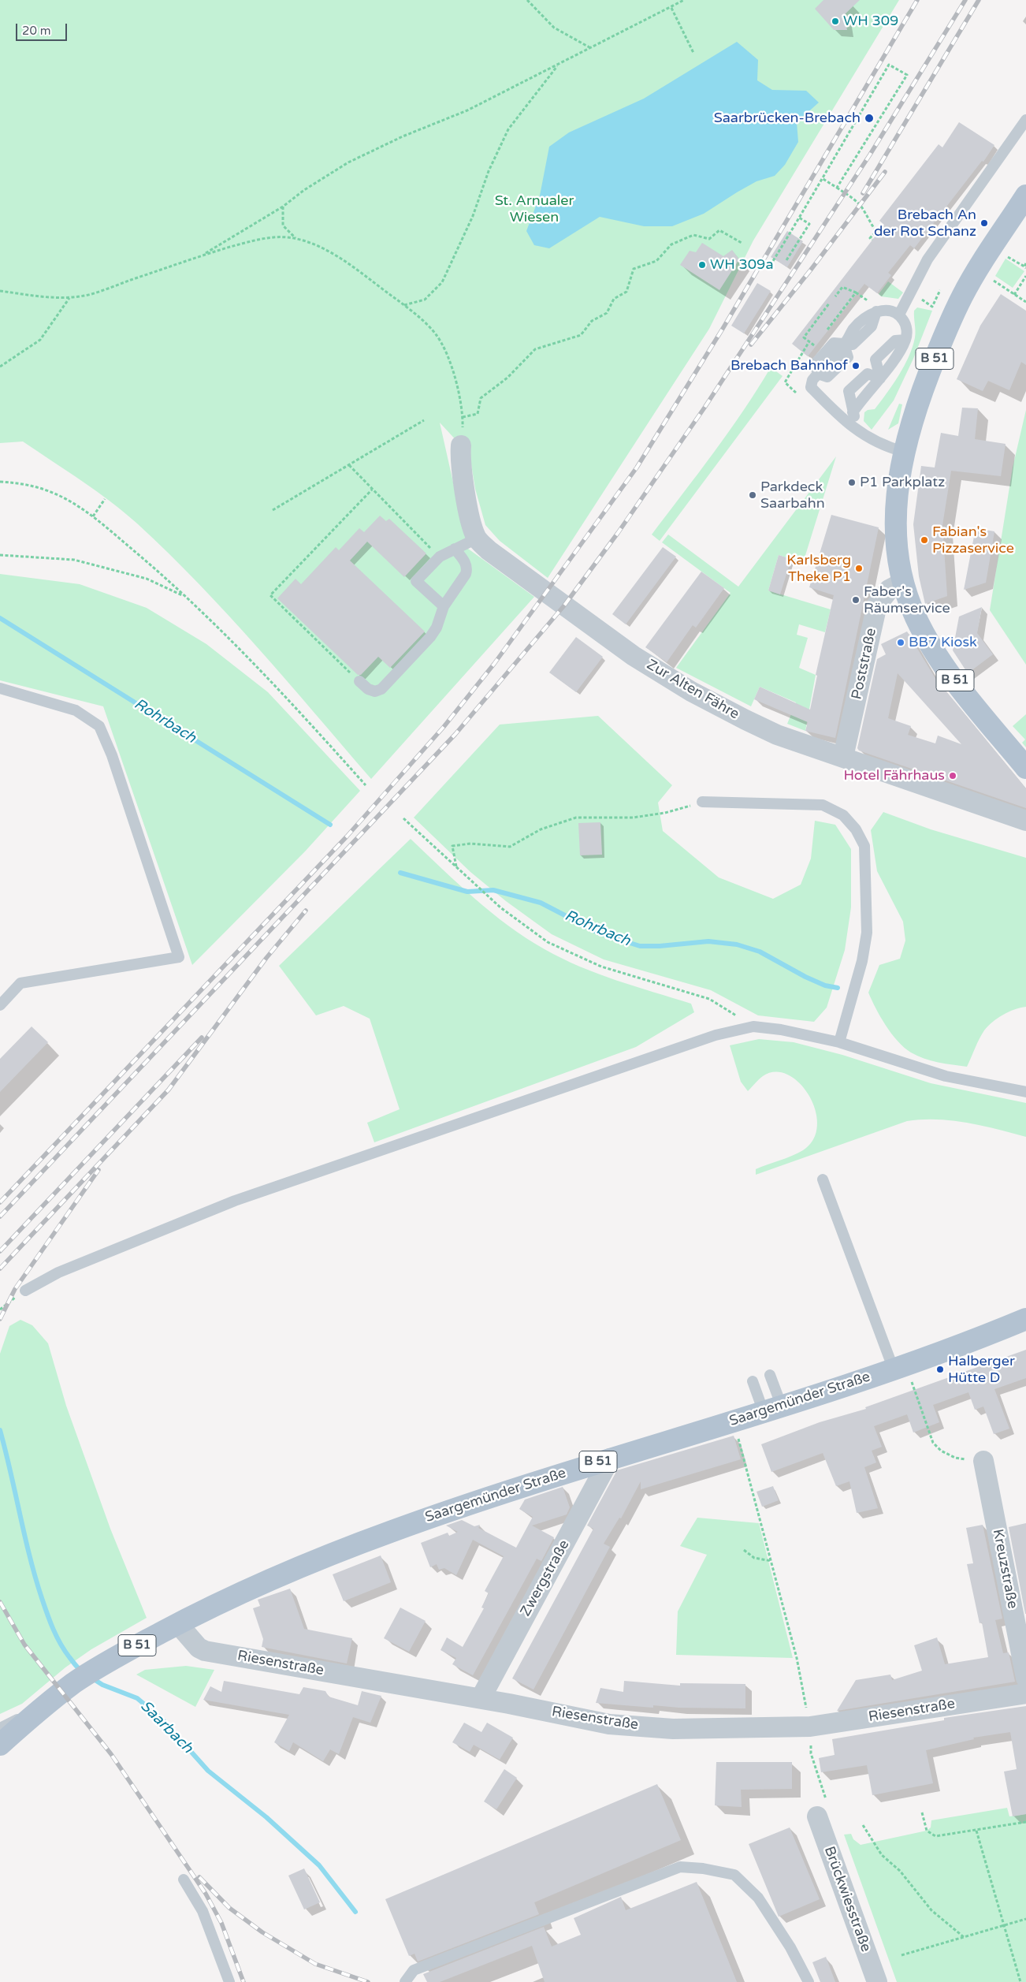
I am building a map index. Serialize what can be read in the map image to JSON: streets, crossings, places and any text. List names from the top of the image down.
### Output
{
  "streets": {
    "main road": ["B 51", "Saargemünder Straße"],
    "street": [
      "Poststraße",
      "Zur Alten Fähre",
      "Kreuzstraße",
      "Zwergstraße",
      "Riesenstraße",
      "Brückwiesstraße"
    ]
  },
  "crossings": [
    ["B 51", "Poststraße"],
    ["Poststraße", "Zur Alten Fähre"],
    ["Saargemünder Straße", "Zwergstraße"],
    ["Saargemünder Straße", "Riesenstraße"],
    ["Zwergstraße", "Riesenstraße"]
  ],
  "water": ["Rohrbach", "Saarbach"],
  "parks": ["St. Arnualer Wiesen"],
  "places": [
    "WH 309",
    "Saarbrücken-Brebach",
    "Brebach An der Rot Schanz",
    "WH 309a",
    "Brebach Bahnhof",
    "P1 Parkplatz",
    "Parkdeck Saarbahn",
    "Fabian's Pizzaservice",
    "Karlsberg Theke P1",
    "Faber's Räumservice",
    "BB7 Kiosk",
    "Hotel Fährhaus",
    "Halberger Hütte D"
  ],
  "scale_bar": "20 m"
}
